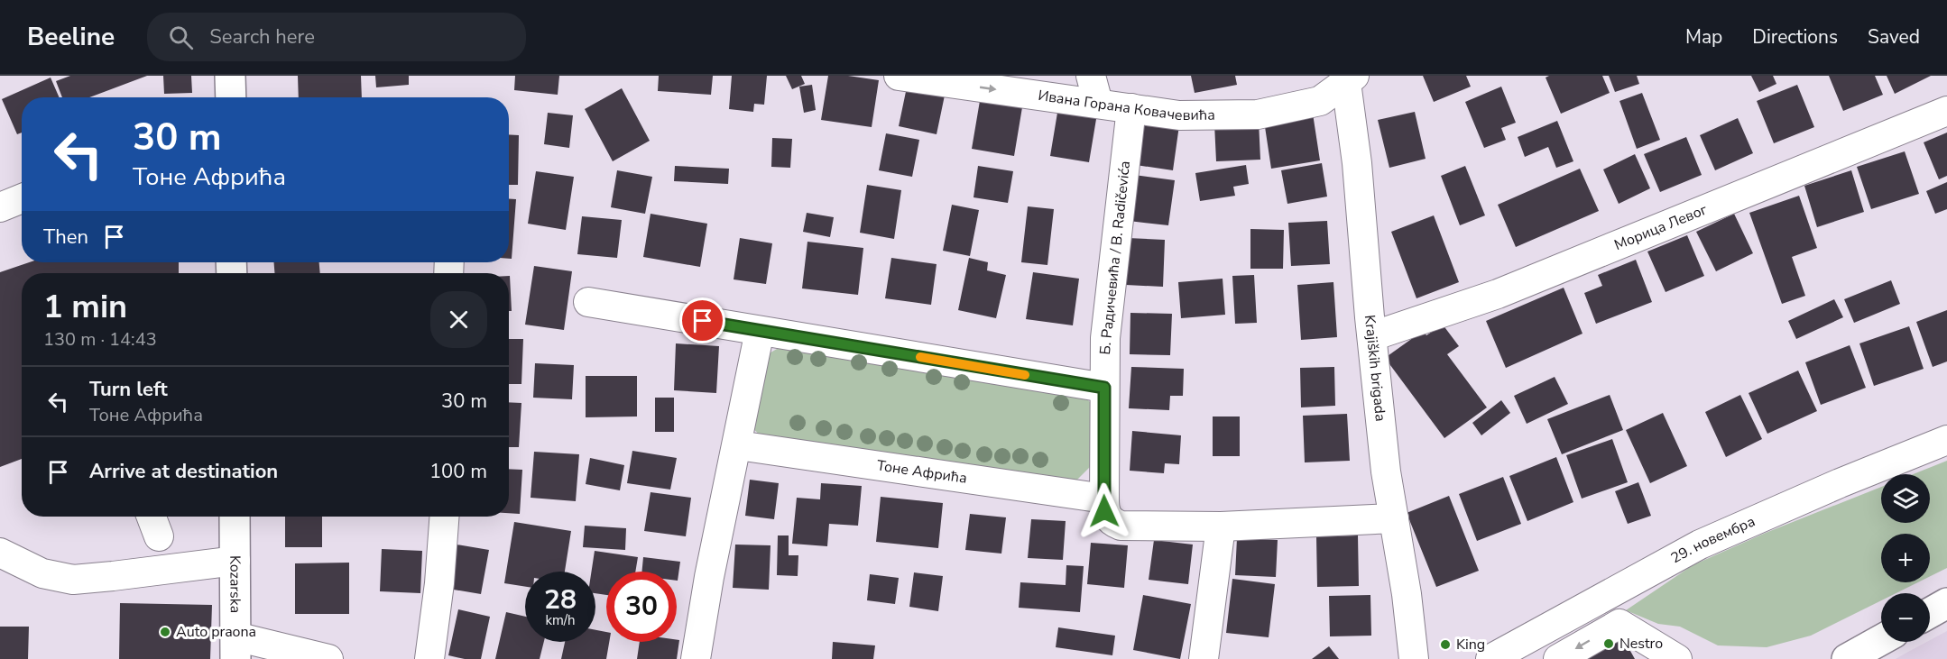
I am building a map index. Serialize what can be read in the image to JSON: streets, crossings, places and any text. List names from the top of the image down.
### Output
{
  "streets": {
    "main road": ["Kozarska"],
    "street": [
      "Ивана Горана Ковачевића",
      "Морица Левог",
      "Б. Радичевића / B. Radičevića",
      "Krajiških brigada",
      "Тоне Афрића",
      "29. новембра"
    ]
  },
  "crossings": [
    ["Ивана Горана Ковачевића", "Б. Радичевића / B. Radičevića"],
    ["Ивана Горана Ковачевића", "Krajiških brigada"],
    ["Морица Левог", "Krajiških brigada"],
    ["Б. Радичевића / B. Radičevića", "Krajiških brigada"],
    ["Б. Радичевића / B. Radičevića", "Тоне Афрића"]
  ],
  "one_way": ["Ивана Горана Ковачевића"],
  "places": ["Auto praona", "Nestro", "King"],
  "page": {
    "header": "Beeline",
    "search": "Search here",
    "nav": ["Map", "Directions", "Saved"],
    "turn": ["30 m", "Тоне Афрића"],
    "then": "Then",
    "heading": ["1 min", "130 m · 14:43"],
    "list": [
      {
        "name": "Turn left",
        "note": "Тоне Афрића",
        "value": "30 m"
      },
      {
        "name": "Arrive at destination",
        "value": "100 m"
      }
    ],
    "map_buttons": ["+", "−"],
    "speed": "28 km/h",
    "limit": "30"
  }
}
